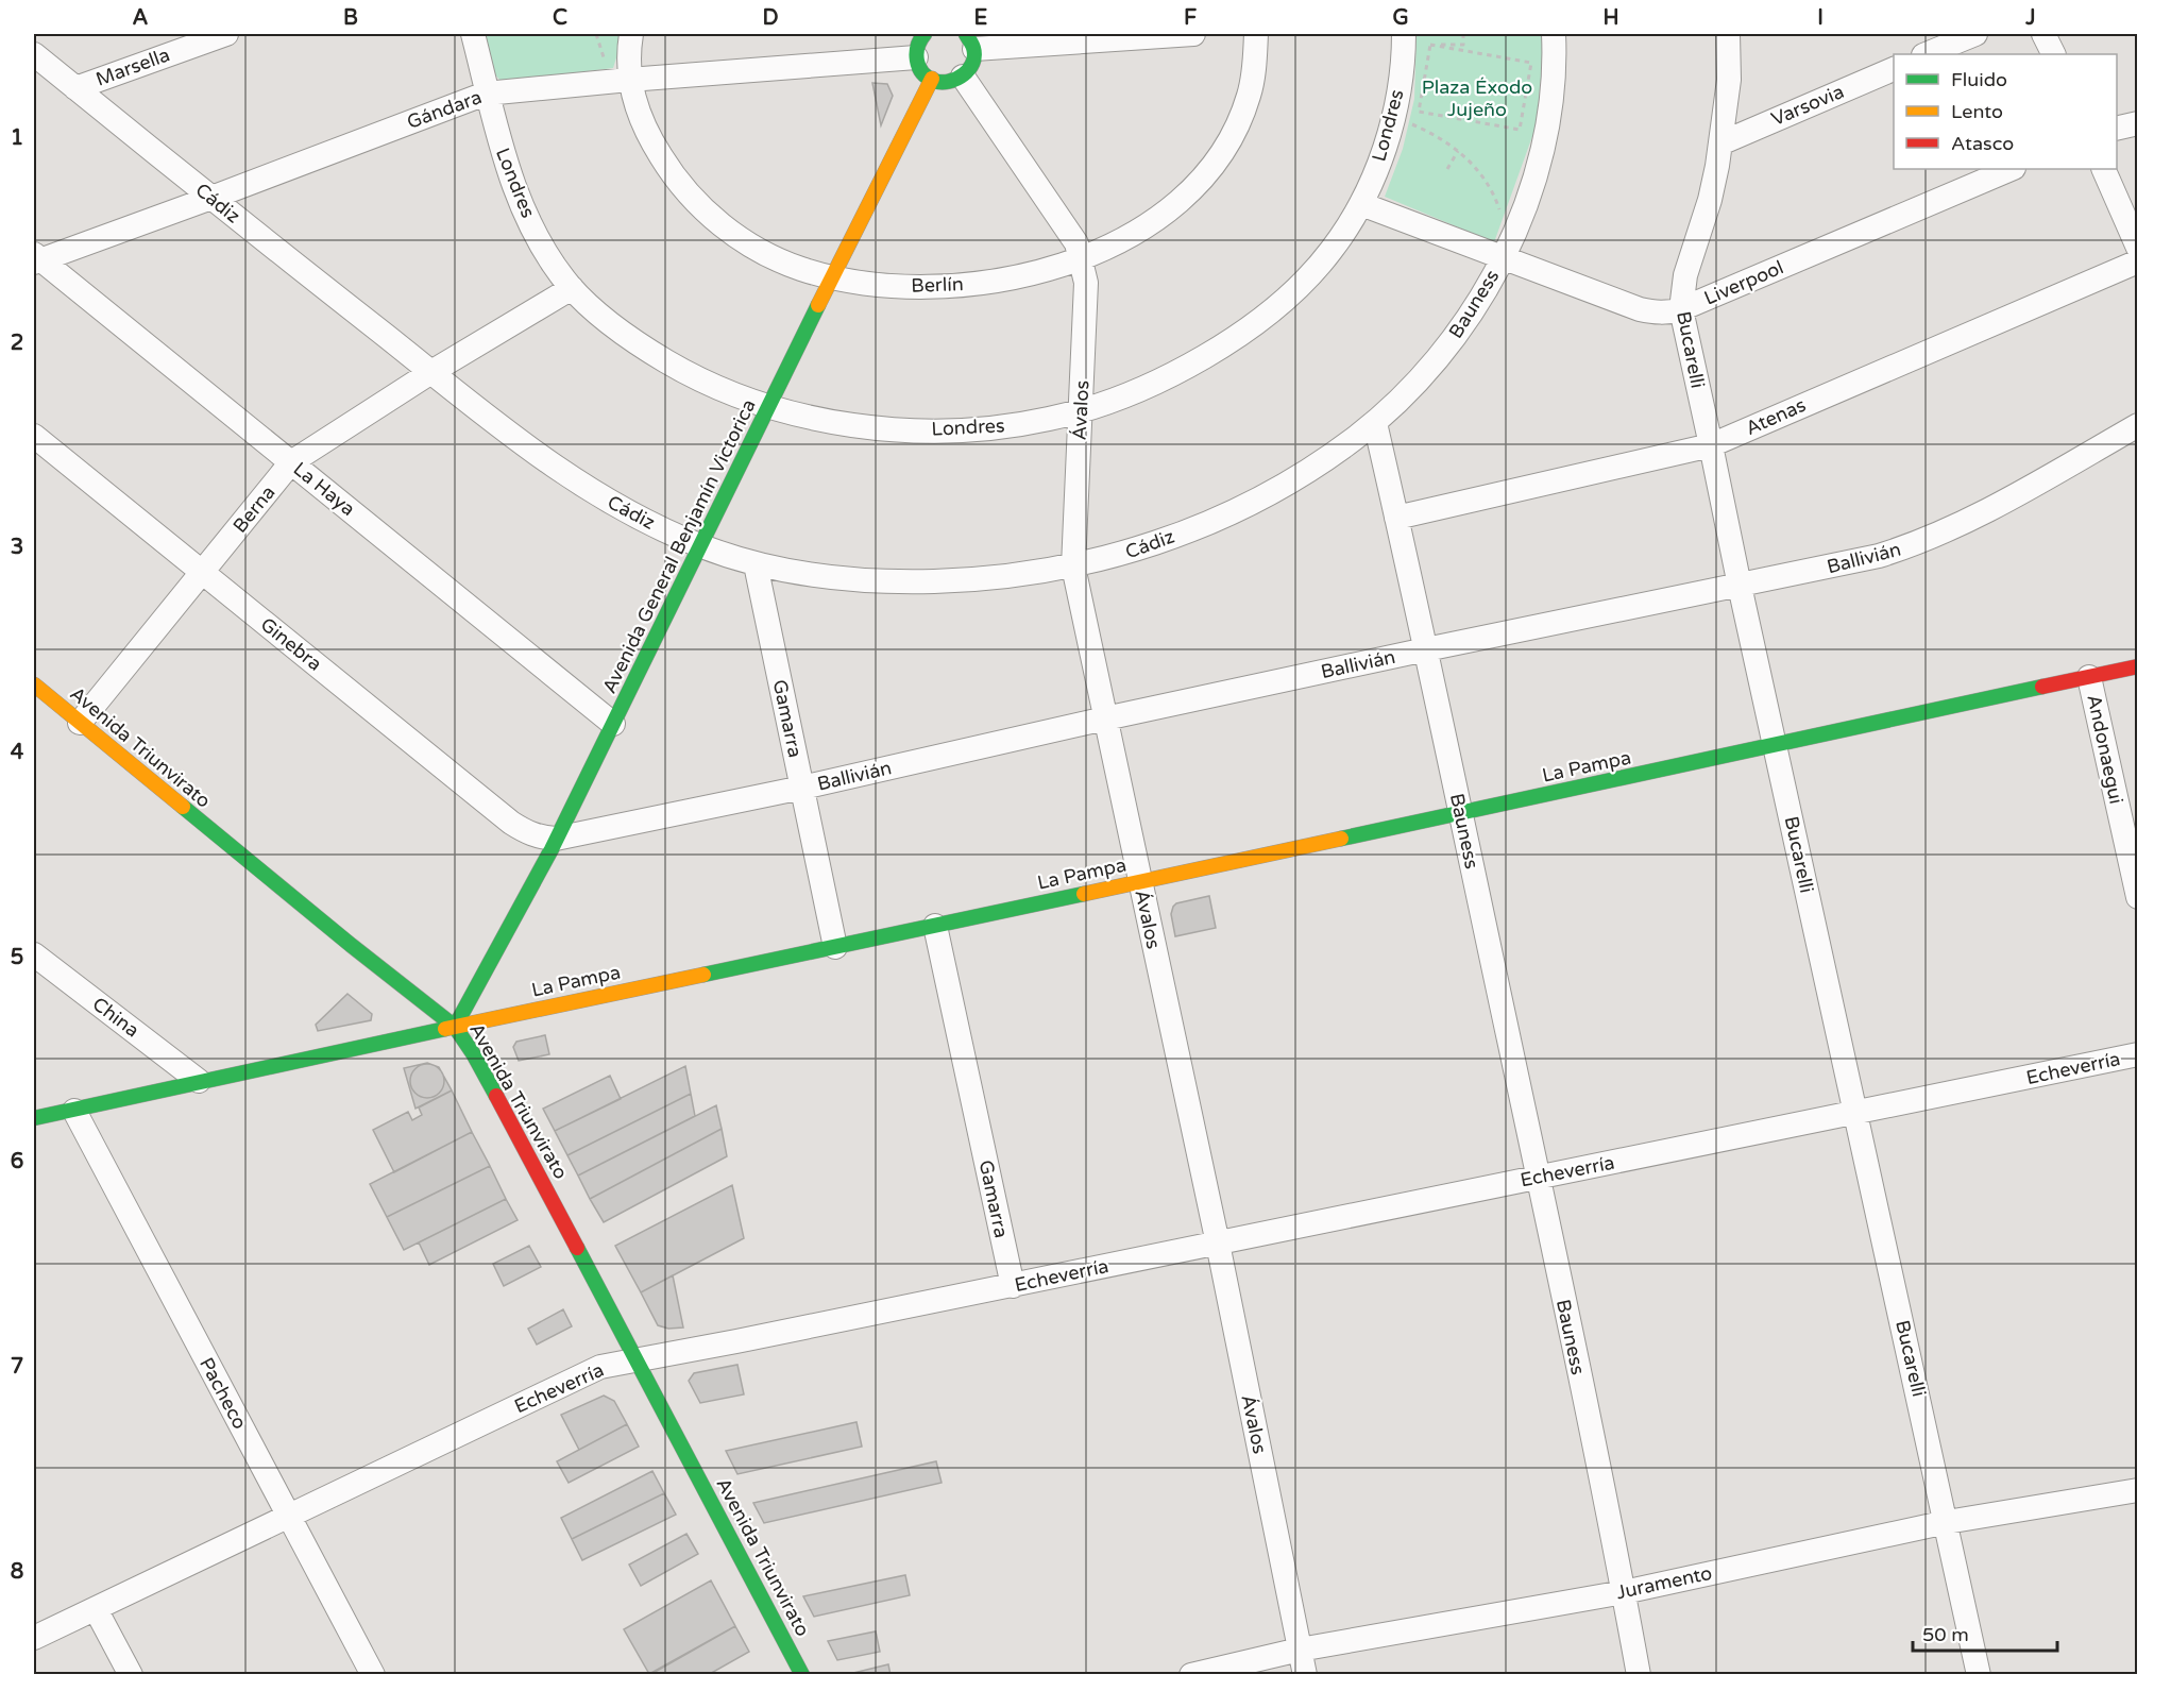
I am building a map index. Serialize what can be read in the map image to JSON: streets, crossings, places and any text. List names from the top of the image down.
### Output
{
  "streets": {
    "street": [
      "Marsella",
      "Varsovia",
      "Gándara",
      "Londres",
      "Cádiz",
      "Liverpool",
      "Berlín",
      "Bauness",
      "Bucarelli",
      "Ávalos",
      "Atenas",
      "La Haya",
      "Berna",
      "Avenida General Benjamín Victorica",
      "Ballivián",
      "Ginebra",
      "Gamarra",
      "Avenida Triunvirato",
      "Andonaegui",
      "La Pampa",
      "China",
      "Echeverría",
      "Pacheco",
      "Juramento"
    ]
  },
  "crossings": [
    ["Marsella", "Cádiz"],
    ["Varsovia", "Bucarelli"],
    ["Gándara", "Londres"],
    ["Gándara", "Cádiz"],
    ["Gándara", "Berlín"],
    ["Gándara", "La Haya"],
    ["Londres", "Liverpool"],
    ["Londres", "Ávalos"],
    ["Londres", "Berna"],
    ["Londres", "Avenida General Benjamín Victorica"],
    ["Cádiz", "Bauness"],
    ["Cádiz", "Ávalos"],
    ["Cádiz", "Berna"],
    ["Cádiz", "Avenida General Benjamín Victorica"],
    ["Cádiz", "Gamarra"],
    ["Liverpool", "Bauness"],
    ["Liverpool", "Bucarelli"],
    ["Berlín", "Ávalos"],
    ["Berlín", "Avenida General Benjamín Victorica"],
    ["Bauness", "Atenas"],
    ["Bauness", "Ballivián"],
    ["Bauness", "La Pampa"],
    ["Bauness", "Echeverría"],
    ["Bauness", "Juramento"],
    ["Bucarelli", "Atenas"],
    ["Bucarelli", "Ballivián"],
    ["Bucarelli", "La Pampa"],
    ["Bucarelli", "Echeverría"],
    ["Bucarelli", "Juramento"],
    ["Ávalos", "Ballivián"],
    ["Ávalos", "La Pampa"],
    ["Ávalos", "Echeverría"],
    ["Ávalos", "Juramento"],
    ["La Haya", "Berna"],
    ["La Haya", "Avenida General Benjamín Victorica"],
    ["Berna", "Ginebra"],
    ["Berna", "Avenida Triunvirato"],
    ["Avenida General Benjamín Victorica", "Ballivián"],
    ["Avenida General Benjamín Victorica", "Ginebra"],
    ["Avenida General Benjamín Victorica", "Avenida Triunvirato"],
    ["Avenida General Benjamín Victorica", "La Pampa"],
    ["Ballivián", "Ginebra"],
    ["Ballivián", "Gamarra"],
    ["Gamarra", "La Pampa"],
    ["Gamarra", "Echeverría"],
    ["Avenida Triunvirato", "La Pampa"],
    ["Avenida Triunvirato", "Echeverría"],
    ["Andonaegui", "La Pampa"],
    ["La Pampa", "China"],
    ["La Pampa", "Pacheco"],
    ["Echeverría", "Pacheco"]
  ],
  "parks": ["Plaza Éxodo Jujeño"],
  "legend": ["Fluido", "Lento", "Atasco"],
  "scale_bar": "50 m",
  "grid": {
    "columns": [
      "A",
      "B",
      "C",
      "D",
      "E",
      "F",
      "G",
      "H",
      "I",
      "J"
    ],
    "rows": [
      "1",
      "2",
      "3",
      "4",
      "5",
      "6",
      "7",
      "8"
    ]
  }
}
